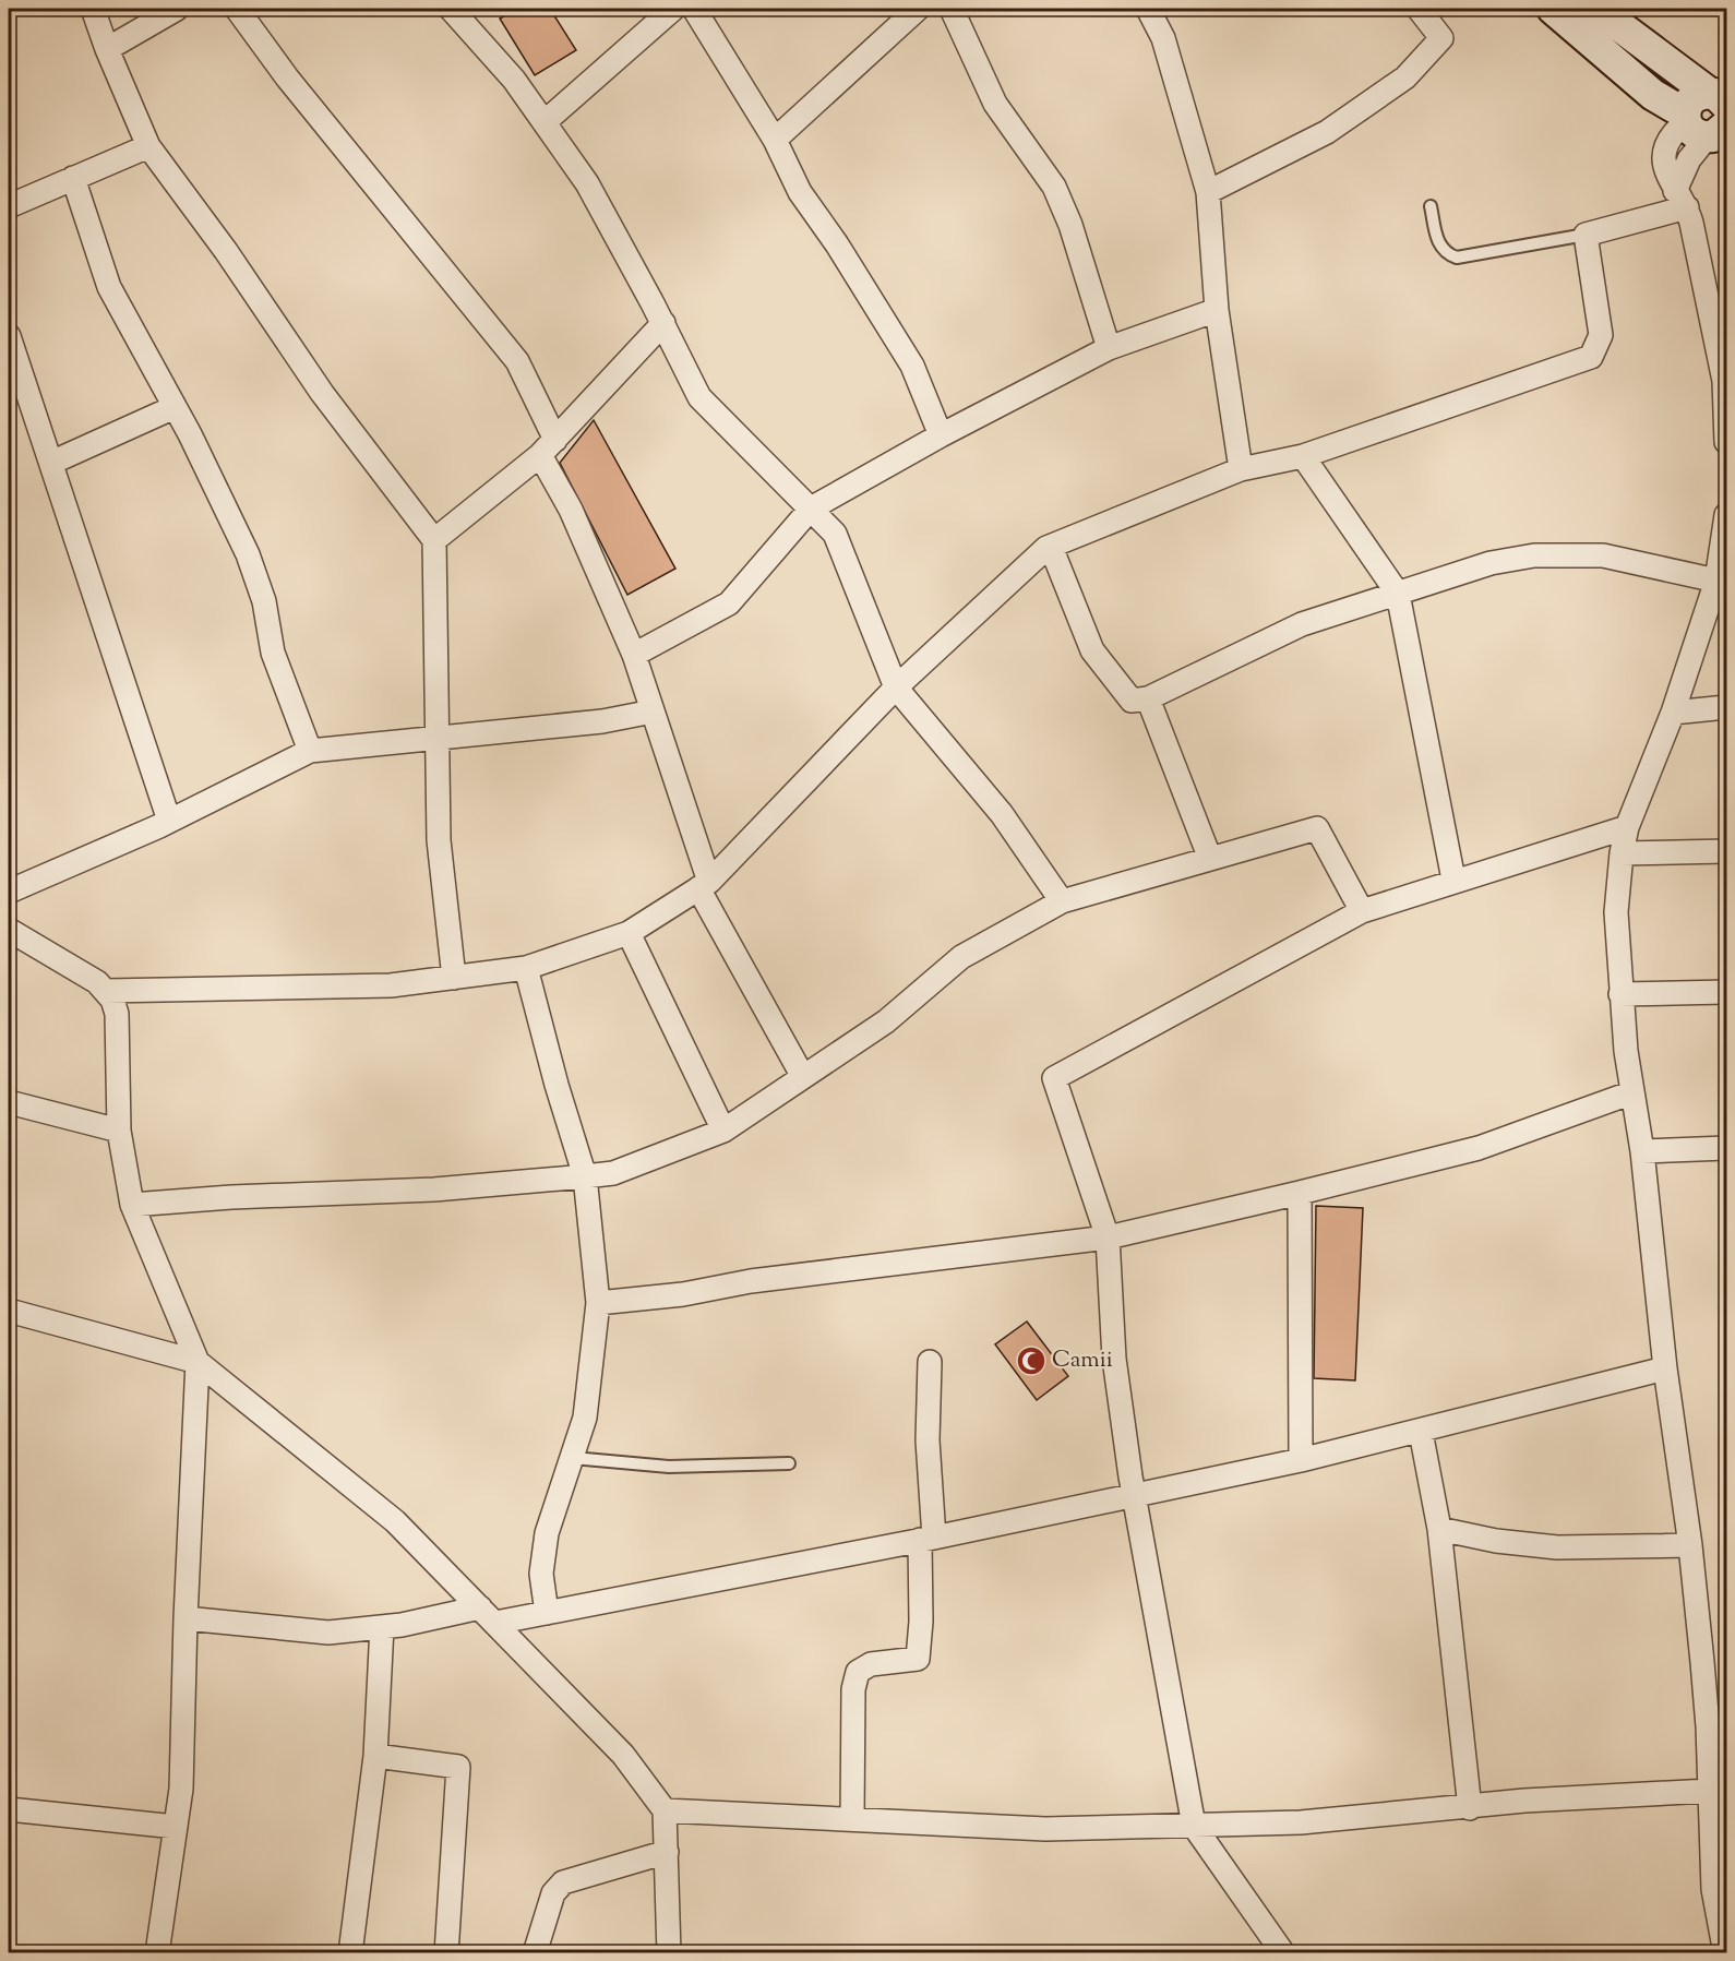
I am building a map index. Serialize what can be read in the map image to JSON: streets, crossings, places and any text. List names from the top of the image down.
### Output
{
  "places": {
    "mosque": ["Camii"]
  }
}
